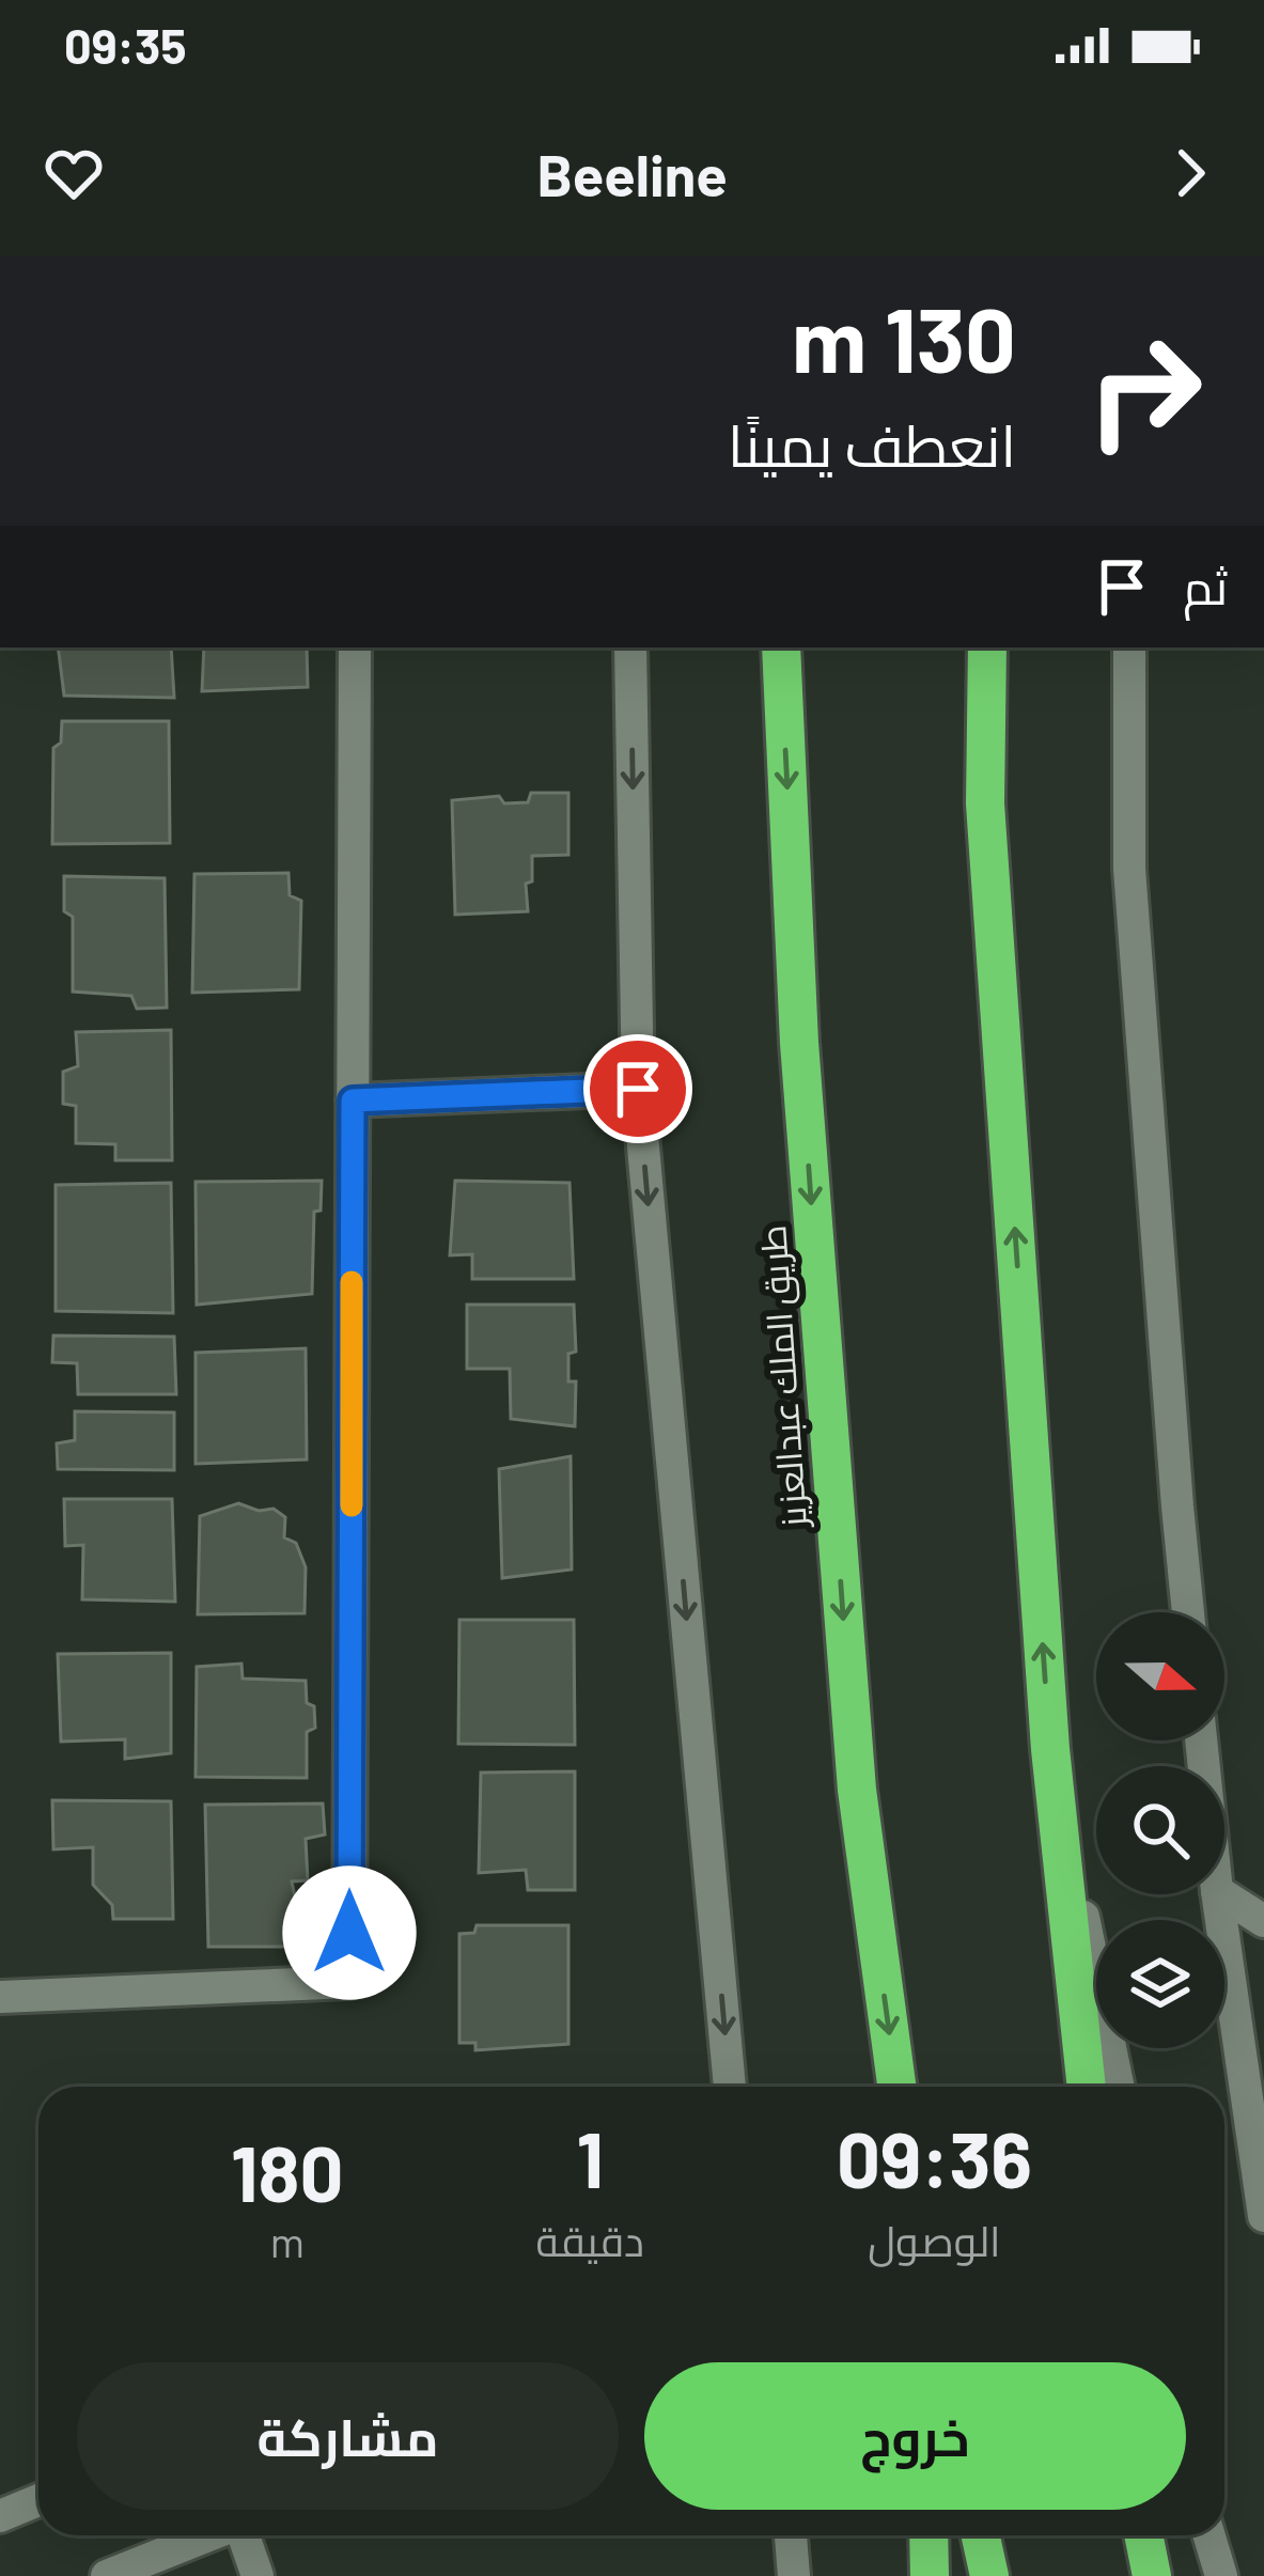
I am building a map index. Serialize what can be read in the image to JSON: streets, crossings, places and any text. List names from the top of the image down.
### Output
{
  "streets": {
    "highway": ["طريق الملك عبدالعزيز"]
  },
  "north": "right",
  "page": {
    "status": "09:35",
    "header": "Beeline",
    "turn": ["130 m", "انعطف يمينًا"],
    "then": "ثم",
    "eta": [
      "09:36",
      "الوصول",
      "1",
      "دقيقة",
      "180",
      "m"
    ],
    "buttons": ["خروج", "مشاركة"]
  }
}
